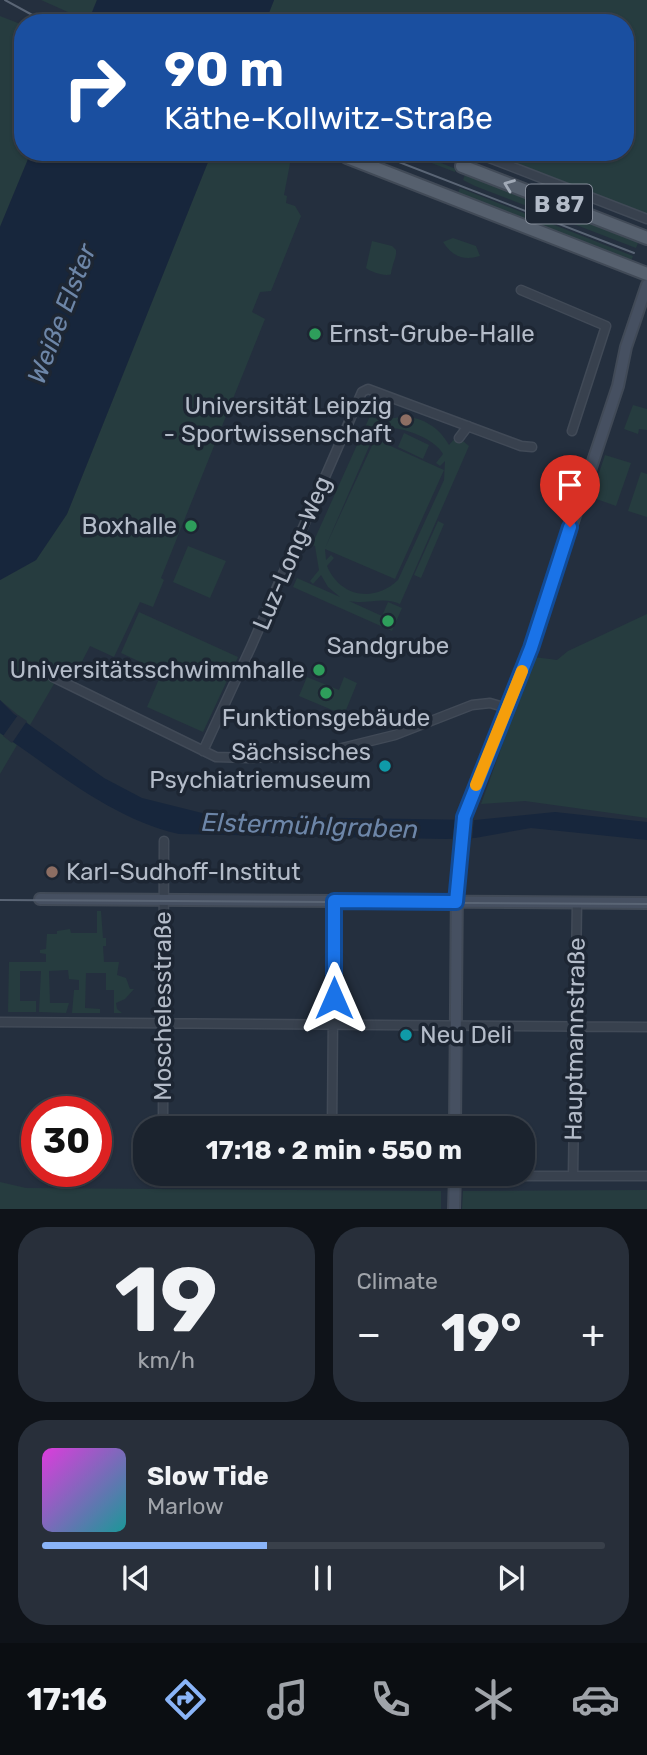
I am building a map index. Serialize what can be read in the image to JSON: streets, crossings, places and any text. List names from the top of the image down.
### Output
{
  "streets": {
    "main road": ["B 87"],
    "street": ["Luz-Long-Weg", "Moschelesstraße", "Hauptmannstraße"]
  },
  "water": ["Weiße Elster", "Elstermühlgraben"],
  "places": [
    "Ernst-Grube-Halle",
    "Universität Leipzig - Sportwissenschaft",
    "Boxhalle",
    "Sandgrube",
    "Universitätsschwimmhalle",
    "Funktionsgebäude",
    "Sächsisches Psychiatriemuseum",
    "Karl-Sudhoff-Institut",
    "Neu Deli"
  ],
  "page": {
    "turn": ["90 m", "Käthe-Kollwitz-Straße"],
    "limit": "30",
    "trip": "17:18 · 2 min · 550 m",
    "tile": [
      ["19", "km/h"],
      "Climate"
    ],
    "heat": ["−", "19°", "+"],
    "song": ["Slow Tide", "Marlow"],
    "tabs": "17:16"
  }
}
